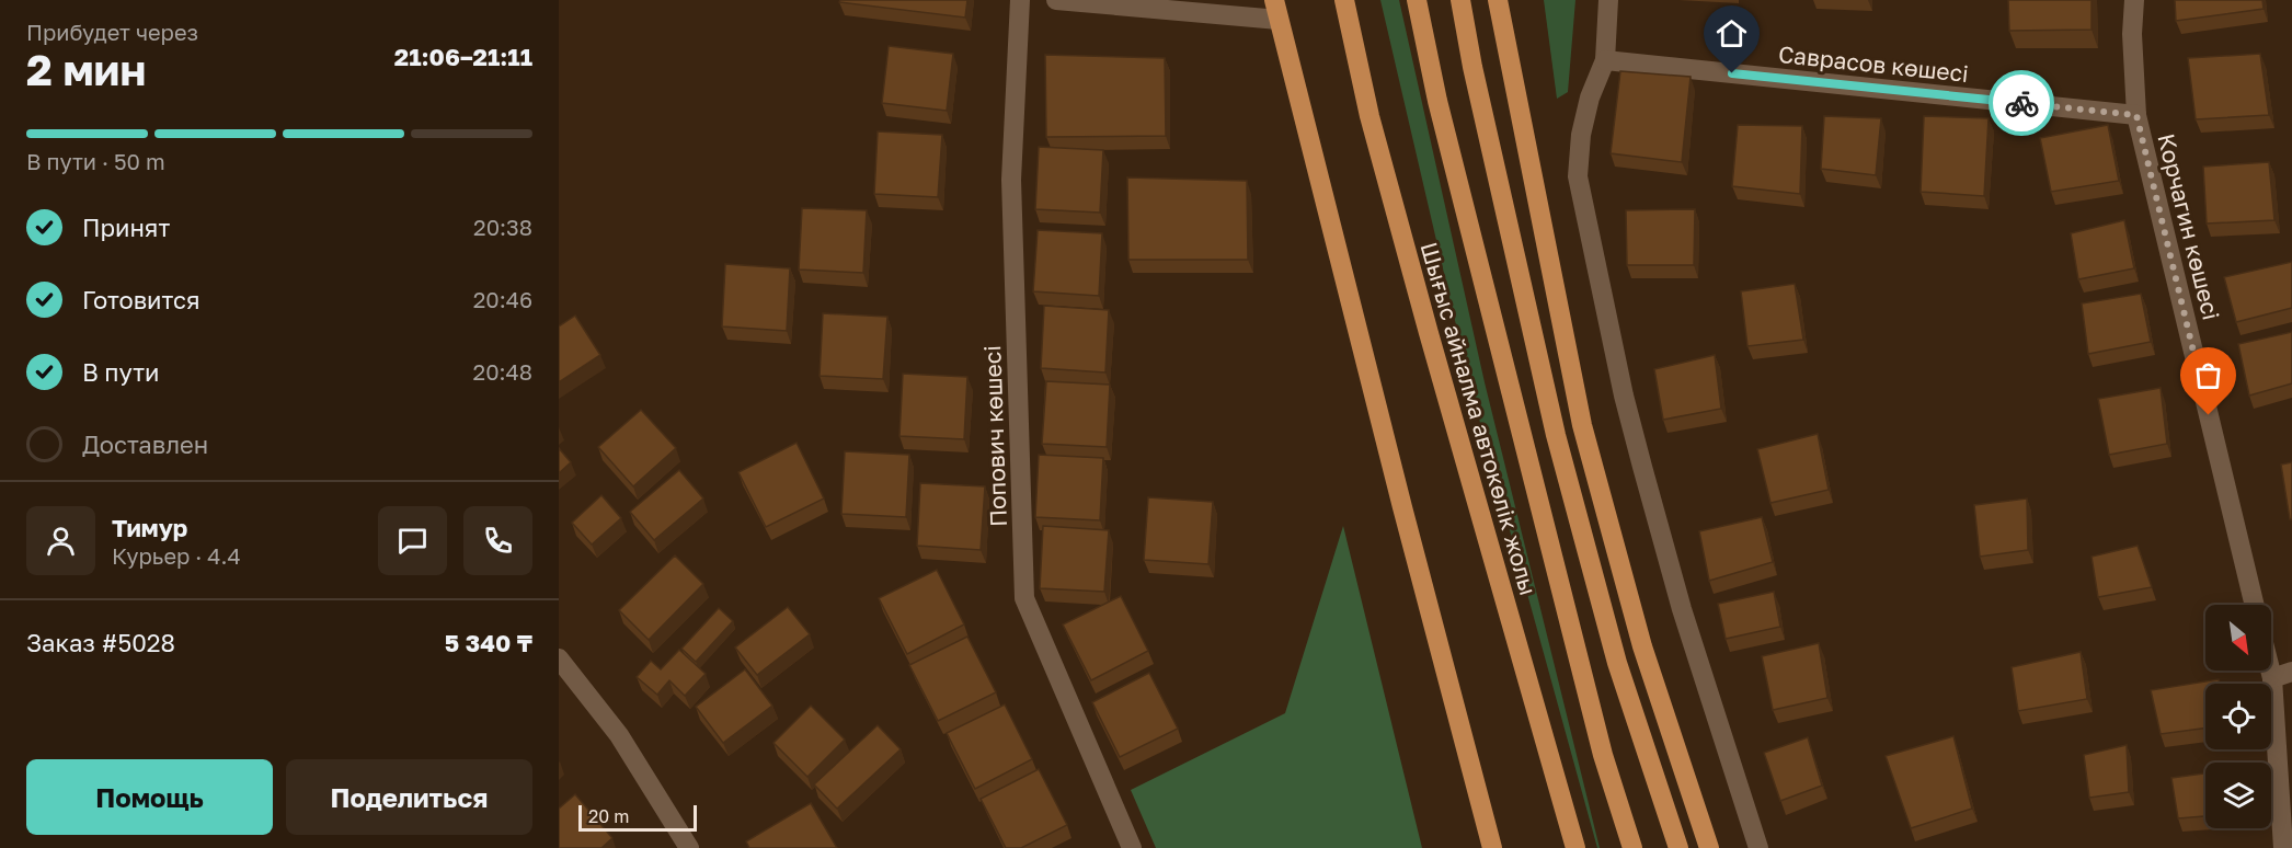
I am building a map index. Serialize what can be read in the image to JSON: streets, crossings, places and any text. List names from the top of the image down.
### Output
{
  "streets": {
    "main road": ["Шығыс айналма автокөлік жолы"],
    "street": ["Саврасов көшесі", "Корчагин көшесі", "Попович көшесі"]
  },
  "crossings": [
    ["Саврасов көшесі", "Корчагин көшесі"]
  ],
  "scale_bar": "20 m",
  "north": "bottom right",
  "page": {
    "heading": ["2 мин", "Прибудет через", "21:06–21:11"],
    "panel": [
      "Тимур",
      "Курьер · 4.4",
      "Заказ #5028",
      "5 340 ₸"
    ],
    "bar": "В пути · 50 m",
    "list": [
      ["Принят", "20:38"],
      ["Готовится", "20:46"],
      ["В пути", "20:48"],
      "Доставлен"
    ],
    "buttons": ["Помощь", "Поделиться"],
    "scale": "20 m"
  }
}
